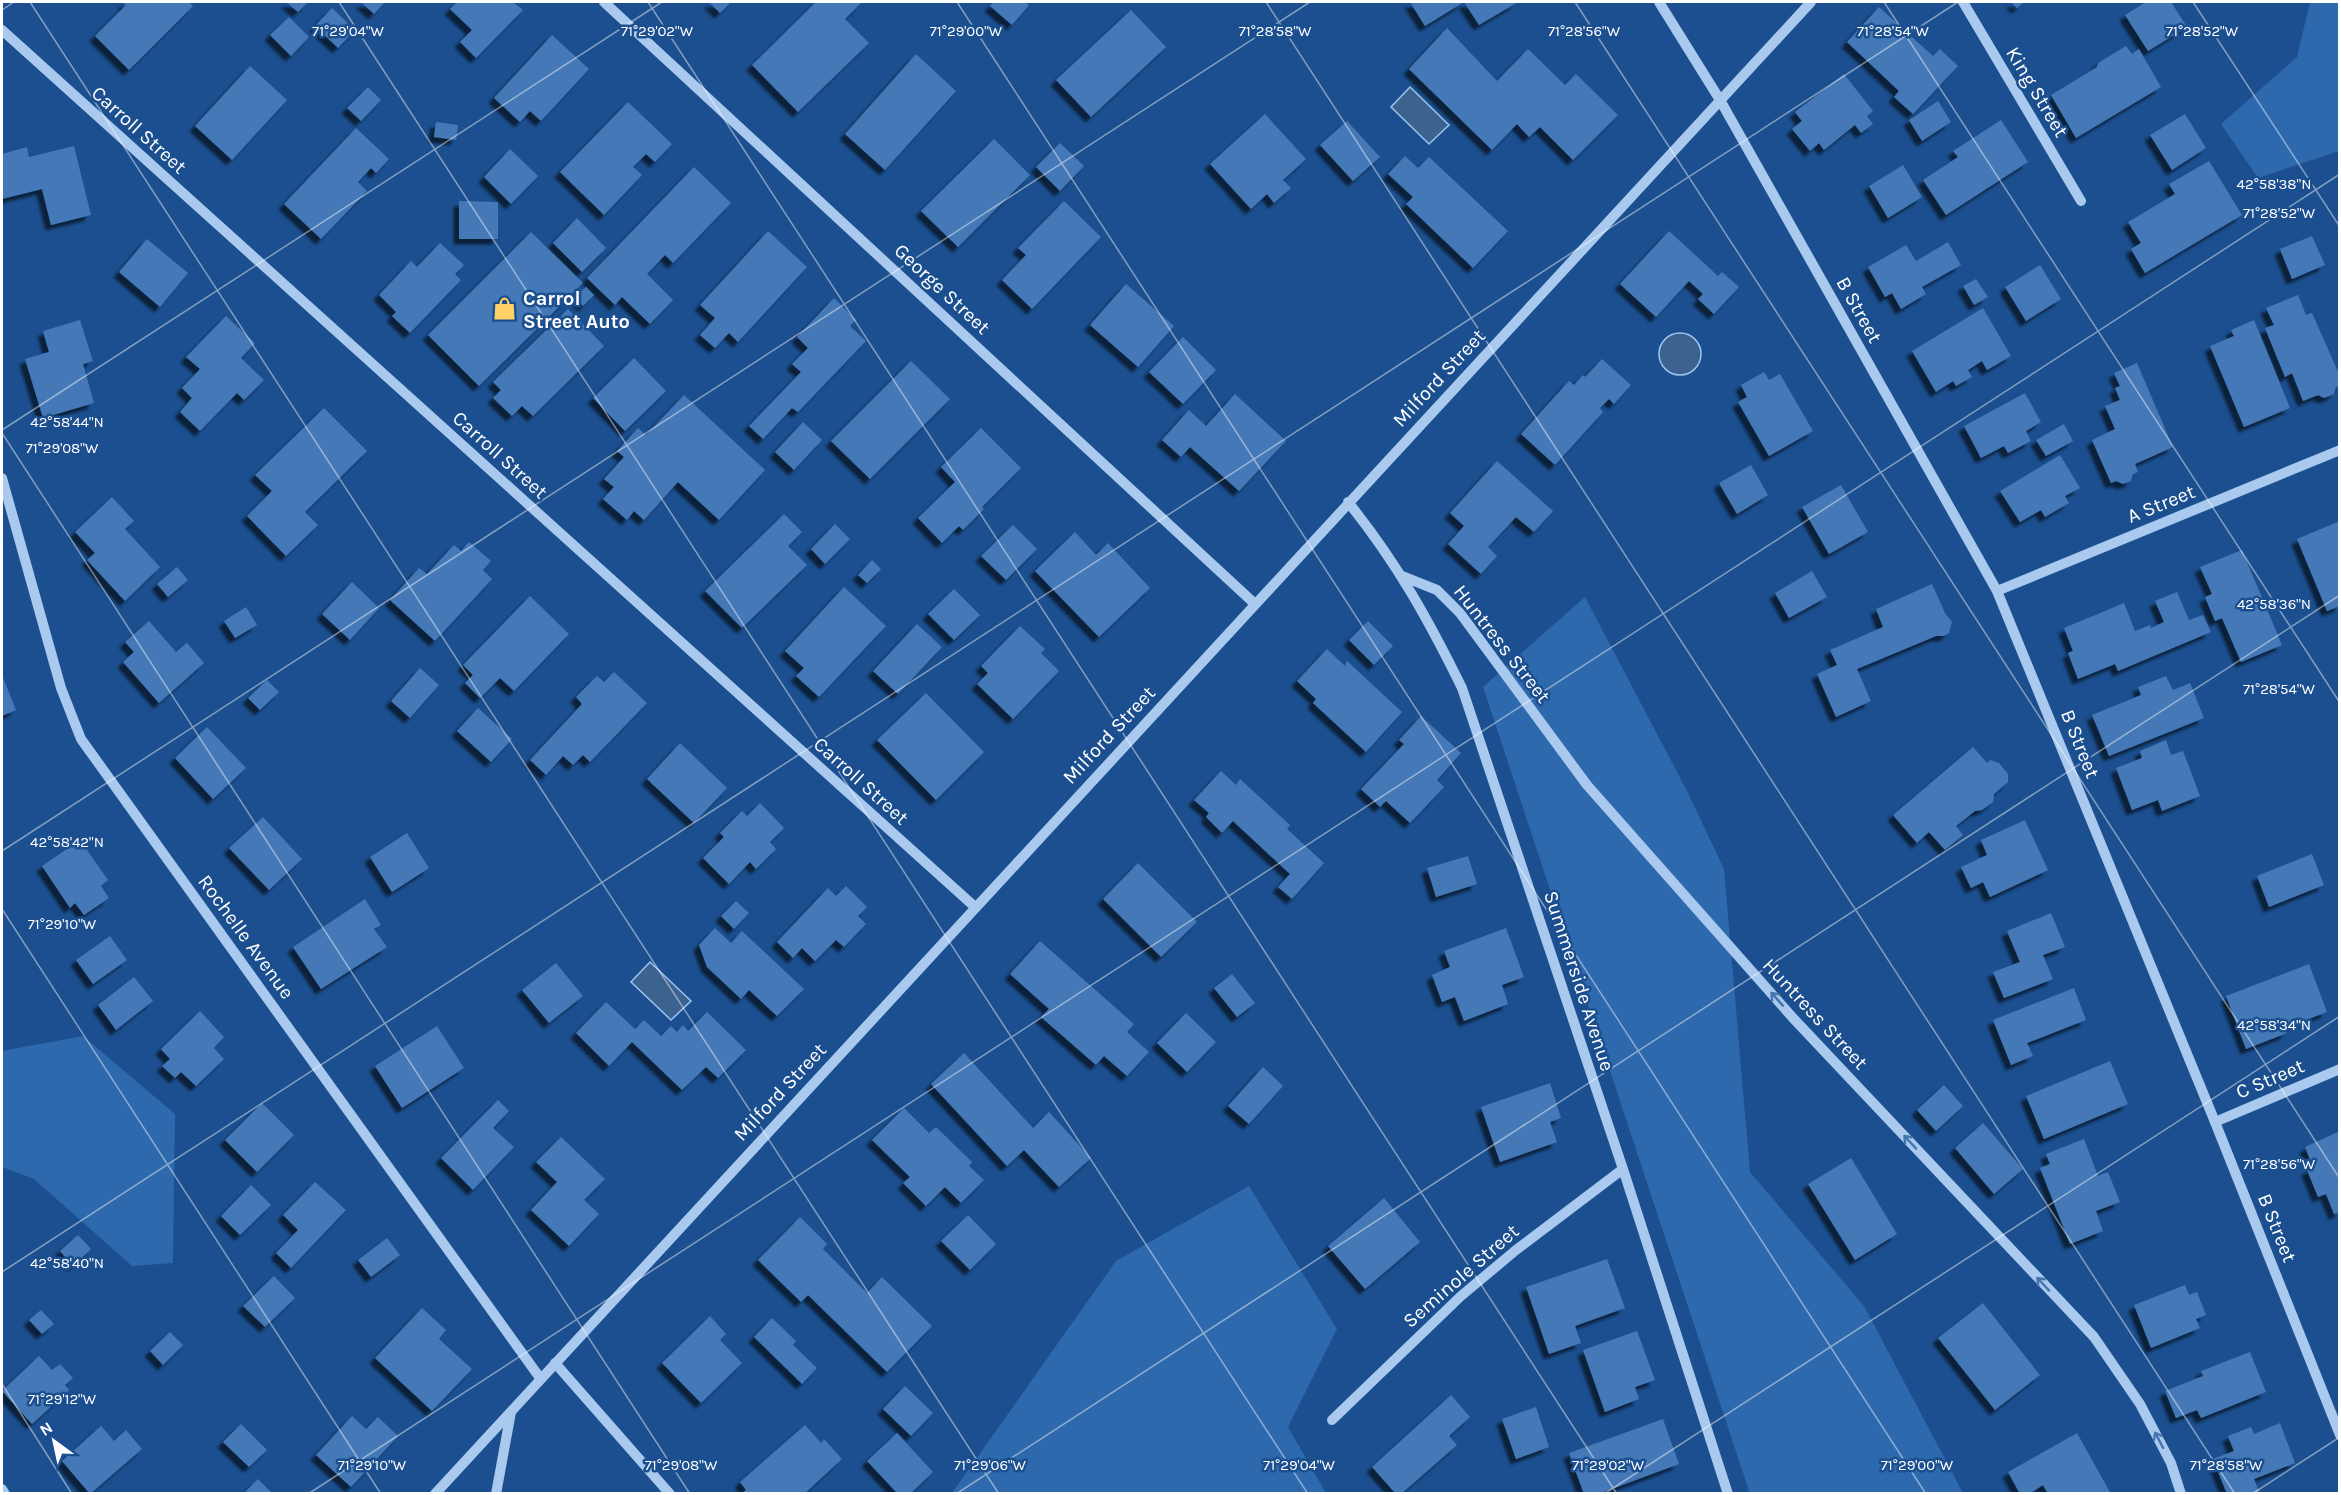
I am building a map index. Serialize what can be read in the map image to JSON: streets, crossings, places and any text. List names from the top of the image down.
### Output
{
  "streets": {
    "street": [
      "King Street",
      "Carroll Street",
      "George Street",
      "B Street",
      "Milford Street",
      "A Street",
      "Huntress Street",
      "Rochelle Avenue",
      "Summerside Avenue",
      "C Street",
      "Seminole Street"
    ]
  },
  "crossings": [
    ["Carroll Street", "Milford Street"],
    ["George Street", "Milford Street"],
    ["B Street", "Milford Street"],
    ["B Street", "A Street"],
    ["B Street", "C Street"],
    ["Milford Street", "Rochelle Avenue"],
    ["Milford Street", "Summerside Avenue"],
    ["Huntress Street", "Summerside Avenue"],
    ["Summerside Avenue", "Seminole Street"]
  ],
  "one_way": ["Huntress Street"],
  "places": {
    "shop": ["Carrol Street Auto"]
  },
  "north": "top left",
  "coordinates": [
    "71°29'04\"W",
    "71°29'02\"W",
    "71°29'00\"W",
    "71°28'58\"W",
    "71°28'56\"W",
    "71°28'54\"W",
    "71°28'52\"W",
    "42°58'38\"N",
    "42°58'44\"N",
    "71°29'08\"W",
    "42°58'36\"N",
    "42°58'42\"N",
    "71°29'10\"W",
    "42°58'34\"N",
    "42°58'40\"N",
    "71°29'12\"W",
    "71°29'06\"W"
  ]
}
